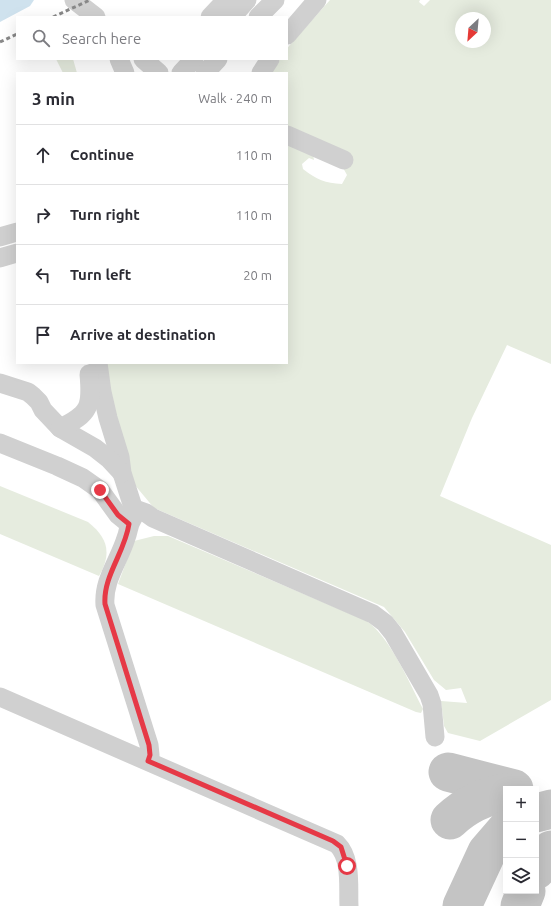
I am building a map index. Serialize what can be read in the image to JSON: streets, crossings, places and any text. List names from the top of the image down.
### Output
{
  "north": "bottom left",
  "page": {
    "search": "Search here",
    "heading": ["3 min", "Walk · 240 m"],
    "list": [
      ["Continue", "110 m"],
      ["Turn right", "110 m"],
      ["Turn left", "20 m"],
      "Arrive at destination"
    ],
    "map_buttons": ["+", "−"]
  }
}
